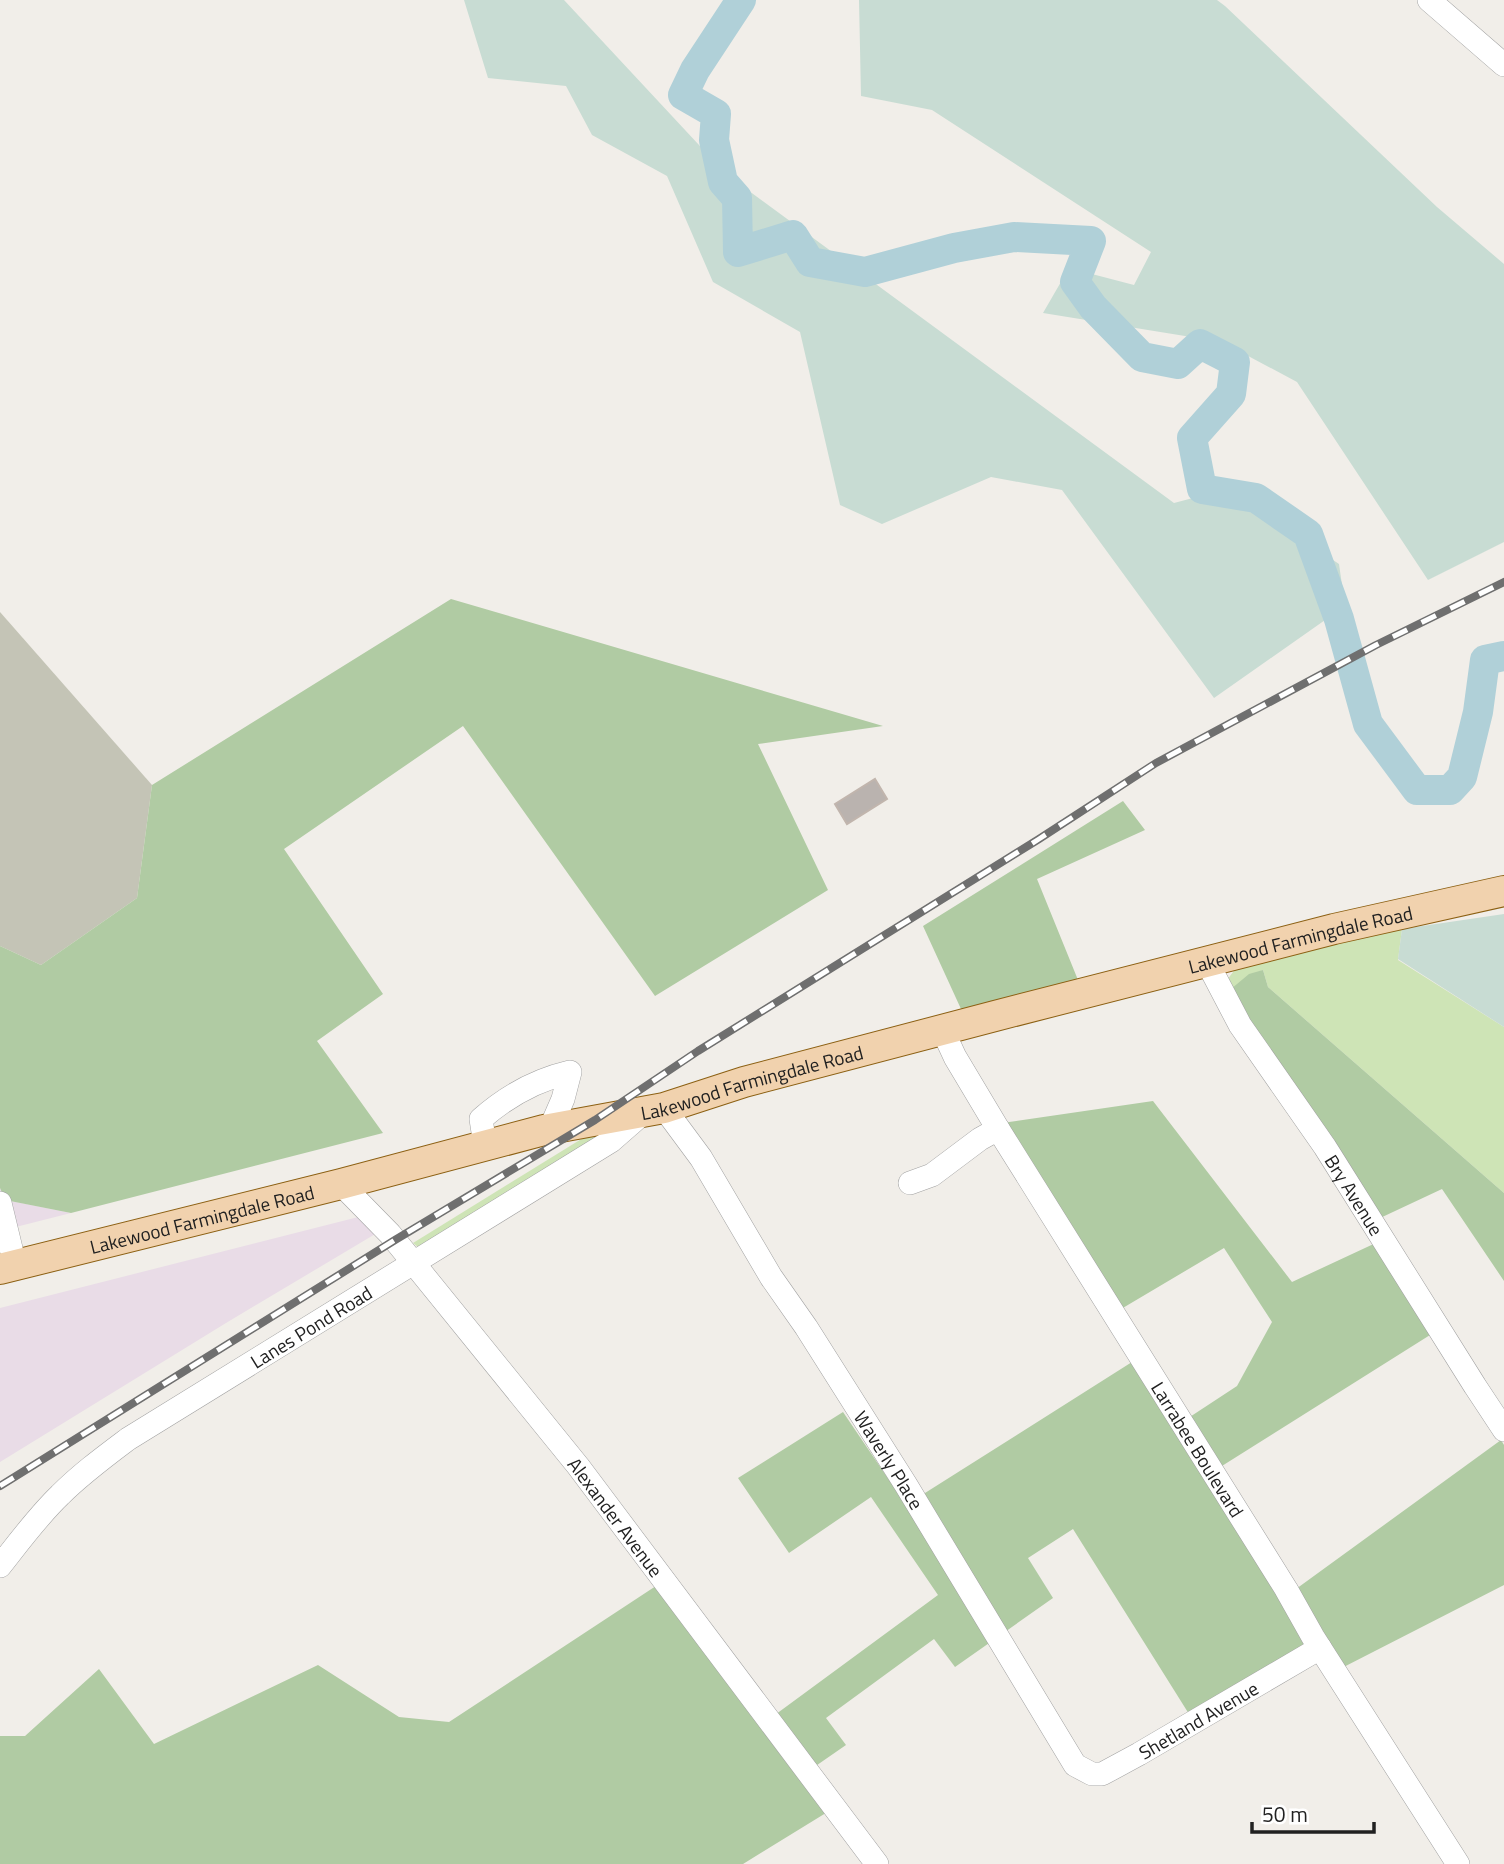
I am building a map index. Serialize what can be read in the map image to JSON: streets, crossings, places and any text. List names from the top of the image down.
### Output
{
  "streets": {
    "main road": ["Lakewood Farmingdale Road"],
    "street": [
      "Bry Avenue",
      "Lanes Pond Road",
      "Larrabee Boulevard",
      "Waverly Place",
      "Alexander Avenue",
      "Shetland Avenue"
    ]
  },
  "crossings": [
    ["Lakewood Farmingdale Road", "Bry Avenue"],
    ["Lakewood Farmingdale Road", "Lanes Pond Road"],
    ["Lakewood Farmingdale Road", "Larrabee Boulevard"],
    ["Lakewood Farmingdale Road", "Waverly Place"],
    ["Lakewood Farmingdale Road", "Alexander Avenue"],
    ["Lanes Pond Road", "Waverly Place"],
    ["Lanes Pond Road", "Alexander Avenue"],
    ["Larrabee Boulevard", "Shetland Avenue"],
    ["Waverly Place", "Shetland Avenue"]
  ],
  "scale_bar": "50 m"
}
